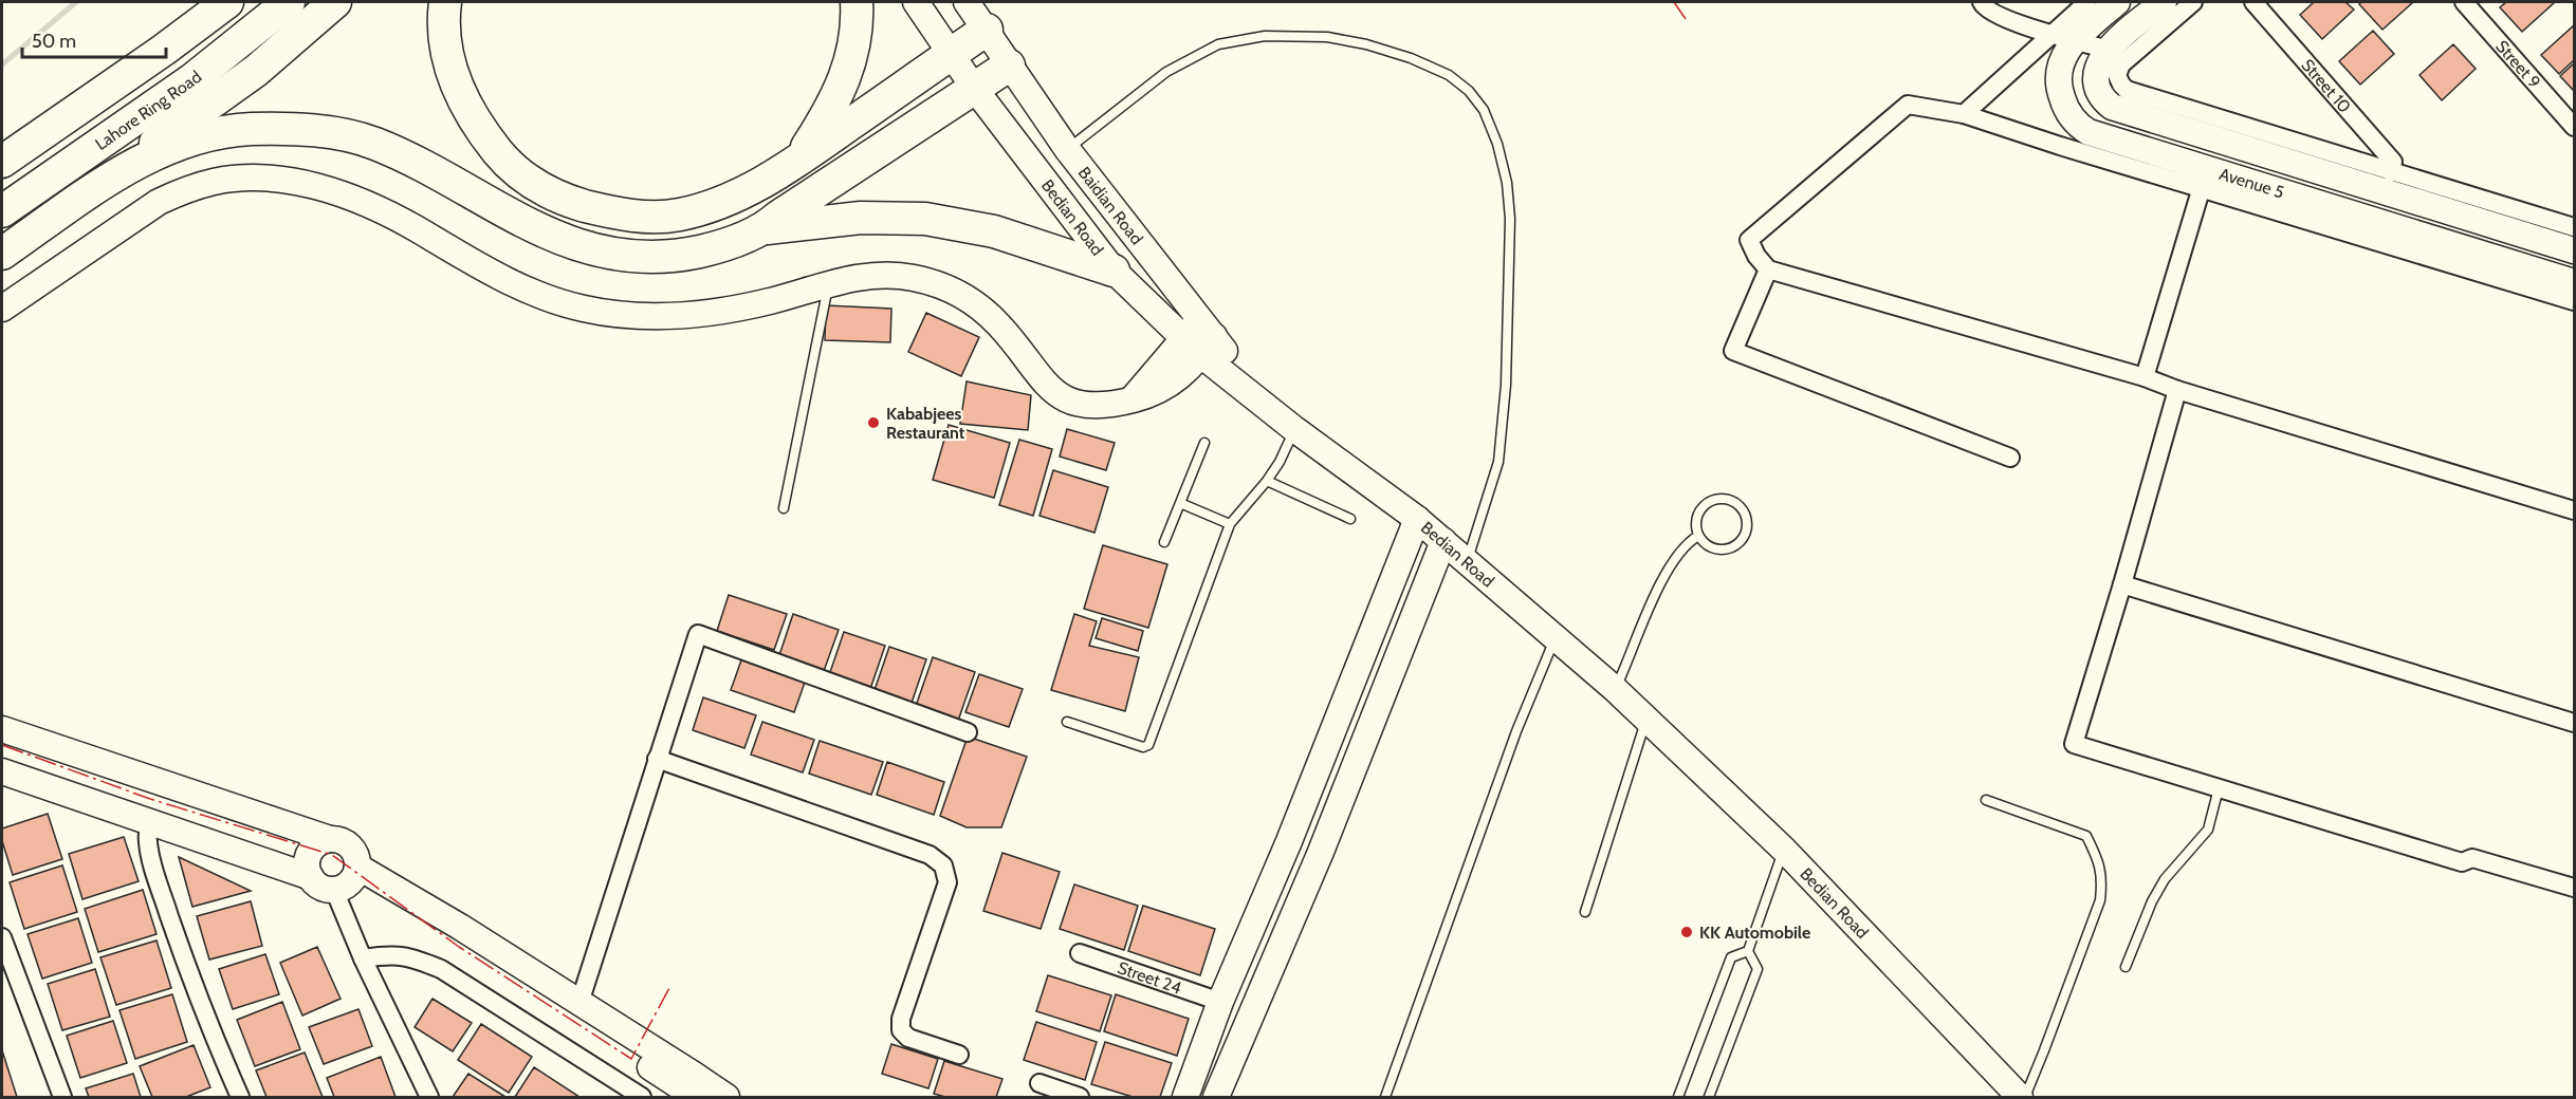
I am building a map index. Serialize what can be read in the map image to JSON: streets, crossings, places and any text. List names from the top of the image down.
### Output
{
  "streets": {
    "highway": ["Lahore Ring Road"],
    "street": [
      "Street 9",
      "Street 10",
      "Avenue 5",
      "Baidian Road",
      "Bedian Road",
      "Street 24"
    ]
  },
  "crossings": [
    ["Baidian Road", "Bedian Road"]
  ],
  "places": ["Kababjees Restaurant", "KK Automobile"],
  "scale_bar": "50 m"
}
